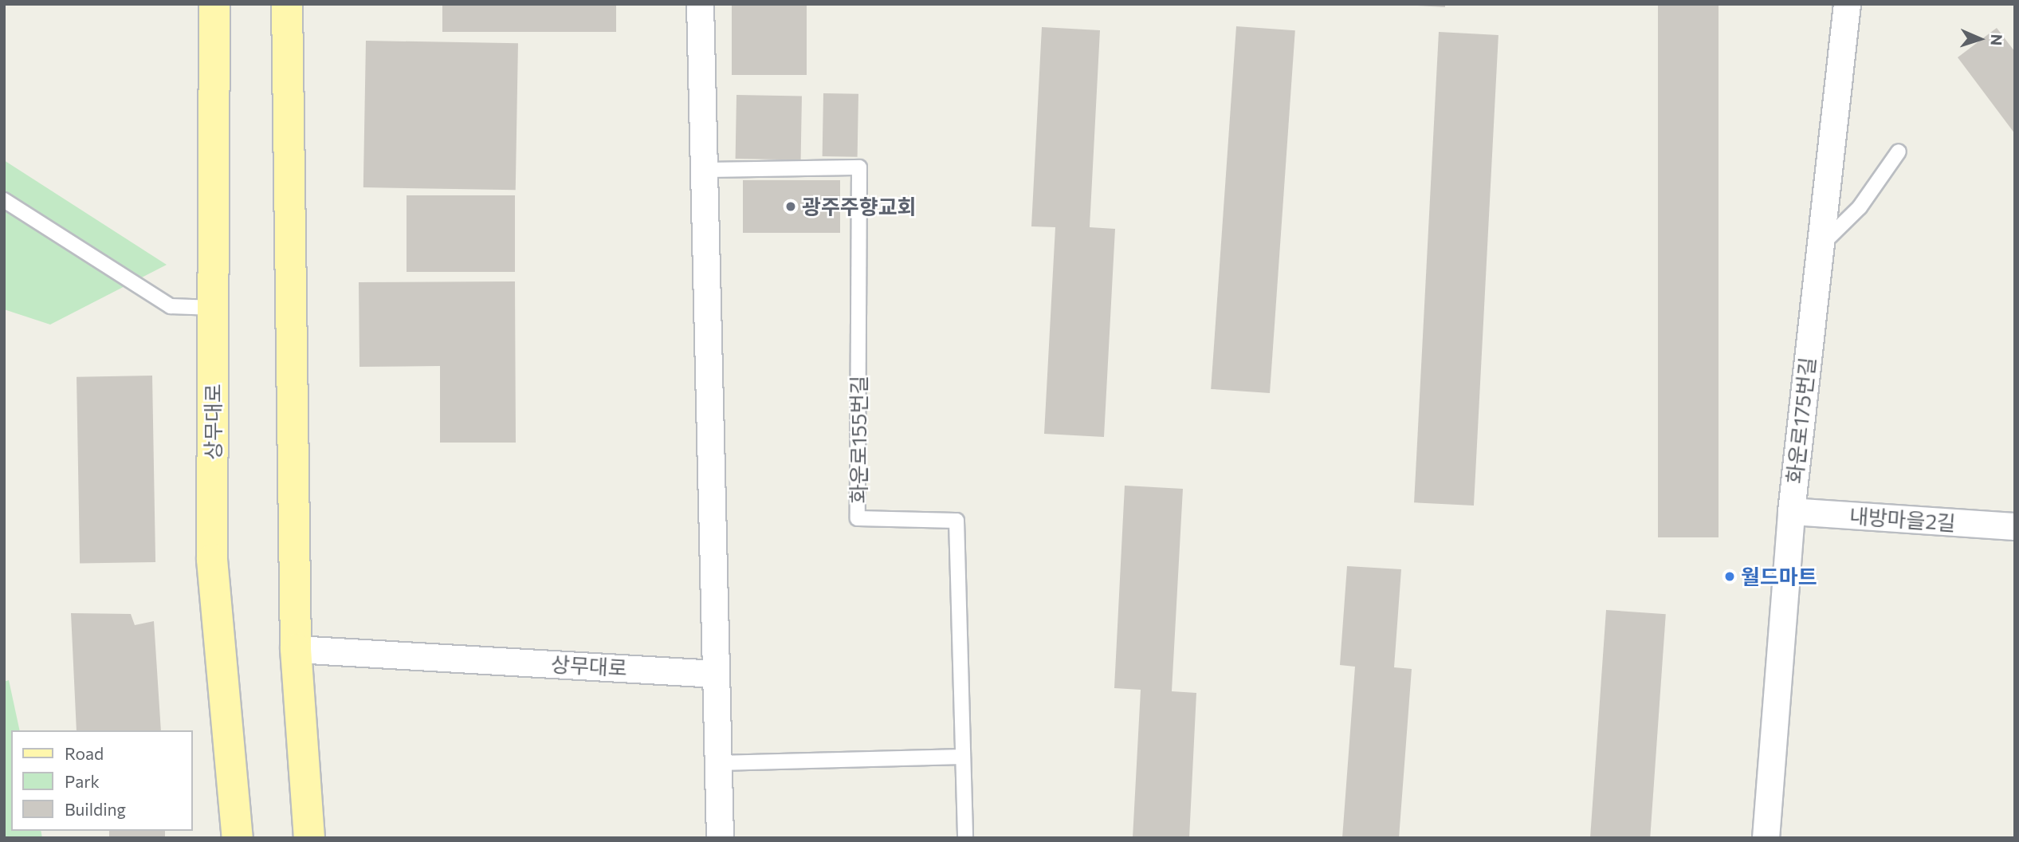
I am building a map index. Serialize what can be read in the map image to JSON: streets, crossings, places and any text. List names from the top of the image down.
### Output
{
  "streets": {
    "main road": ["상무대로"],
    "street": ["화운로175번길", "내방마을2길"],
    "lane": ["화운로155번길"]
  },
  "crossings": [
    ["화운로175번길", "내방마을2길"]
  ],
  "places": ["광주주향교회", "월드마트"],
  "legend": ["Road", "Park", "Building"],
  "north": "right"
}
